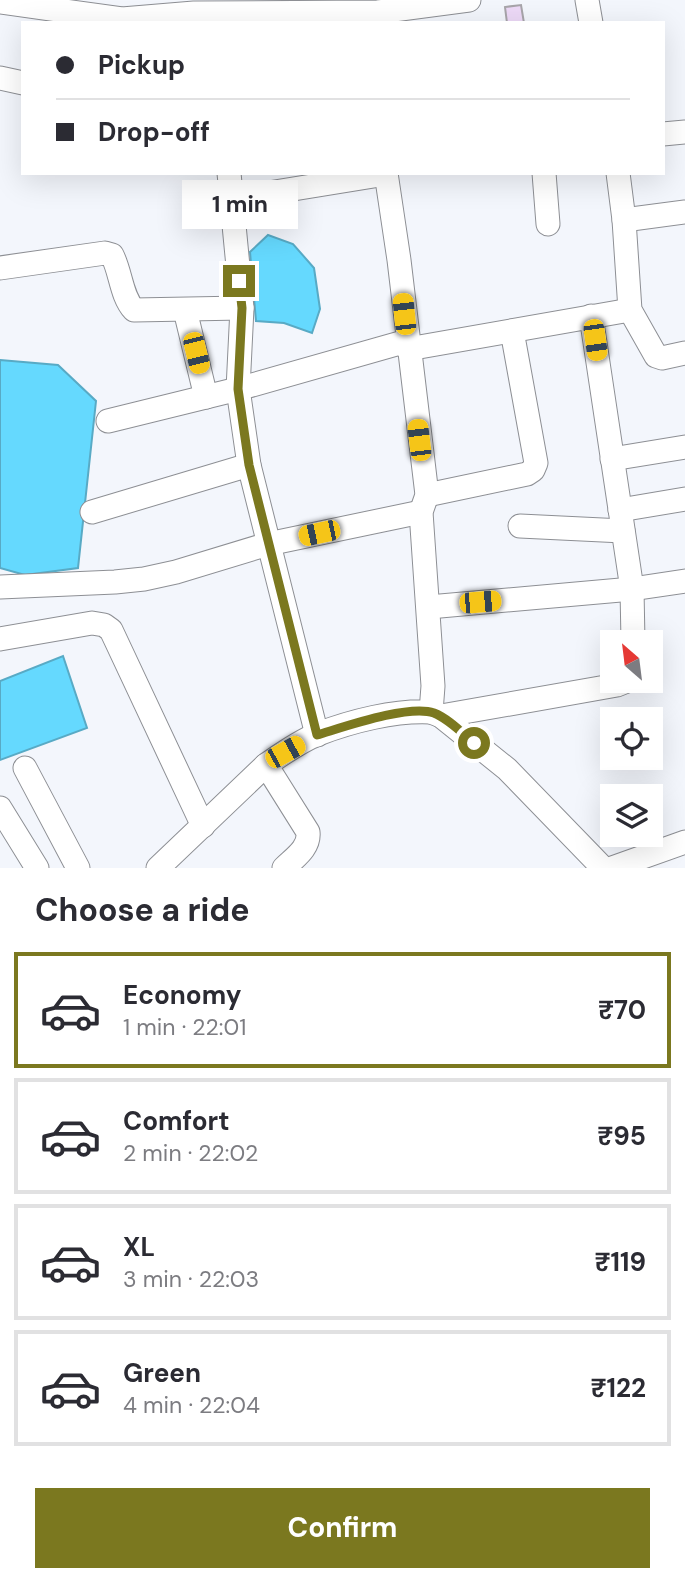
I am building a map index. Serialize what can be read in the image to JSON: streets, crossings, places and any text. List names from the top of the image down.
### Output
{
  "north": "top left",
  "page": {
    "banner": ["Pickup", "Drop-off"],
    "bubble": "1 min",
    "heading": "Choose a ride",
    "list": [
      {
        "name": "Economy",
        "note": "1 min · 22:01",
        "value": "₹70"
      },
      {
        "name": "Comfort",
        "note": "2 min · 22:02",
        "value": "₹95"
      },
      {
        "name": "XL",
        "note": "3 min · 22:03",
        "value": "₹119"
      },
      {
        "name": "Green",
        "note": "4 min · 22:04",
        "value": "₹122"
      }
    ],
    "buttons": "Confirm"
  }
}
